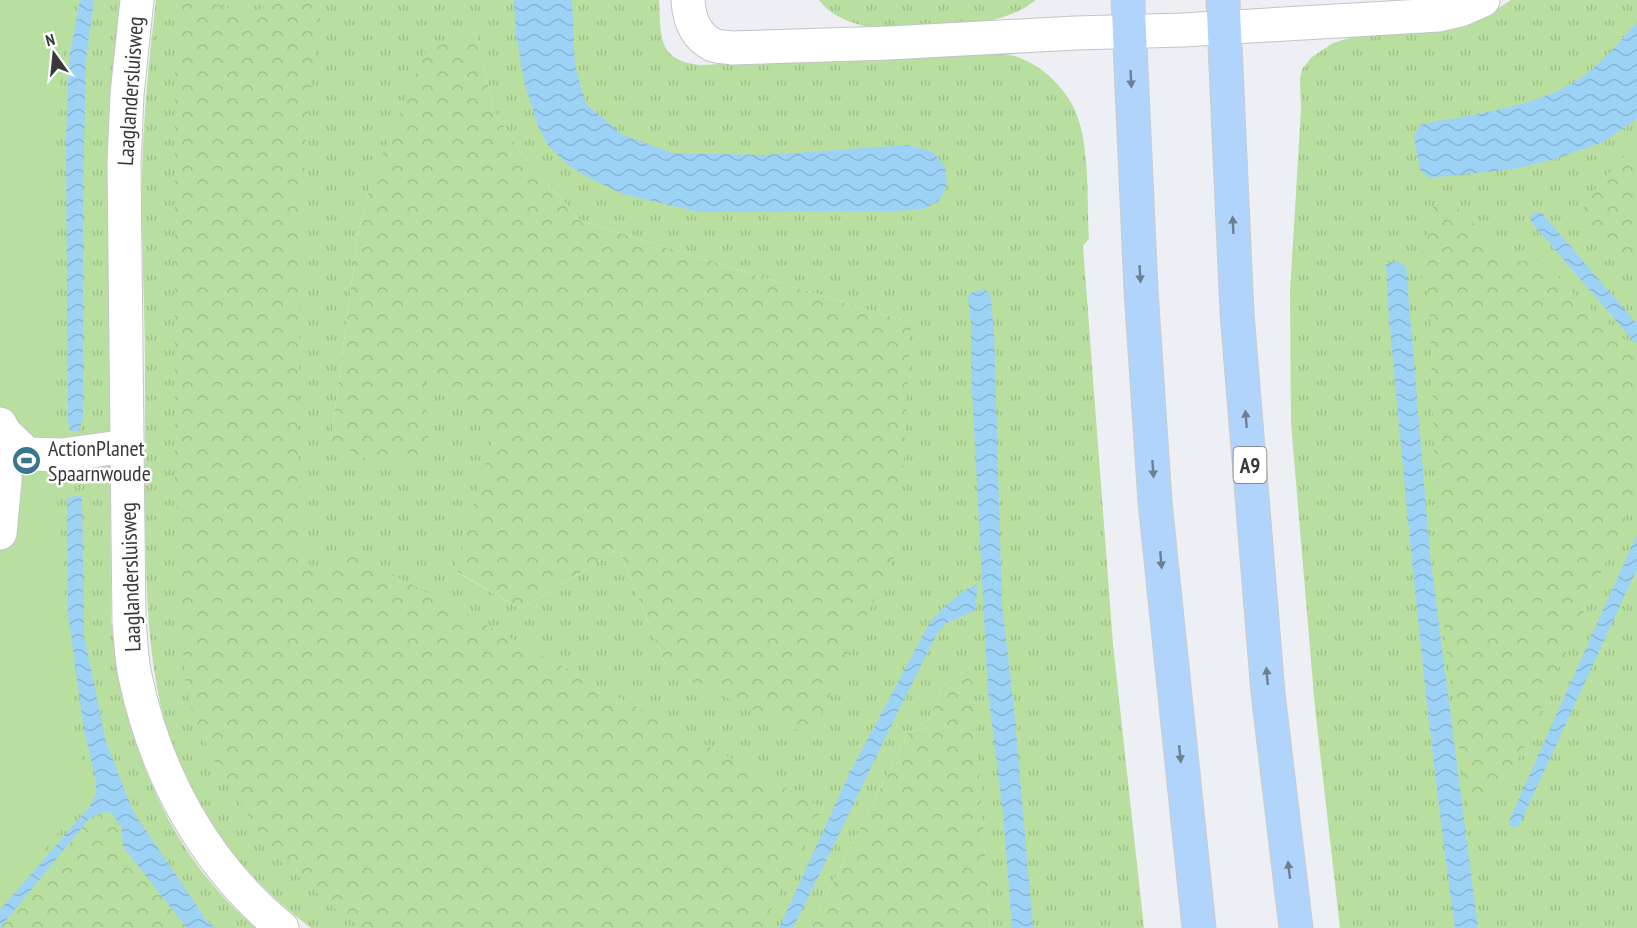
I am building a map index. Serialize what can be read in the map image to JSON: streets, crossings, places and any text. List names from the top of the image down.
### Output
{
  "streets": {
    "highway": ["A9"],
    "street": ["Laaglandersluisweg"]
  },
  "places": {
    "sports": ["ActionPlanet Spaarnwoude"]
  },
  "north": "top"
}
